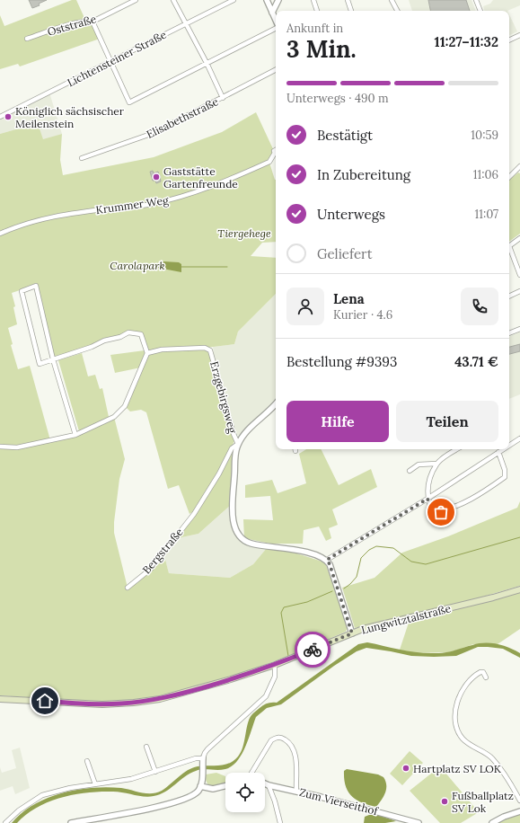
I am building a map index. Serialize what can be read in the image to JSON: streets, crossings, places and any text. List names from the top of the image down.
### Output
{
  "streets": {
    "main road": ["Lungwitztalstraße"],
    "street": [
      "Oststraße",
      "Lichtensteiner Straße",
      "Elisabethstraße",
      "Krummer Weg",
      "Erzgebirgsweg",
      "Bergstraße",
      "Zum Vierseithof"
    ]
  },
  "crossings": [
    ["Erzgebirgsweg", "Bergstraße"]
  ],
  "parks": ["Tiergehege", "Carolapark"],
  "places": [
    "Königlich sächsischer Meilenstein",
    "Gaststätte Gartenfreunde",
    "Hartplatz SV LOK",
    "Fußballplatz SV Lok"
  ],
  "page": {
    "heading": ["3 Min.", "Ankunft in", "11:27–11:32"],
    "panel": [
      "Lena",
      "Kurier · 4.6",
      "Bestellung #9393",
      "43.71 €"
    ],
    "bar": "Unterwegs · 490 m",
    "list": [
      ["Bestätigt", "10:59"],
      ["In Zubereitung", "11:06"],
      ["Unterwegs", "11:07"],
      "Geliefert"
    ],
    "buttons": ["Hilfe", "Teilen"]
  }
}
